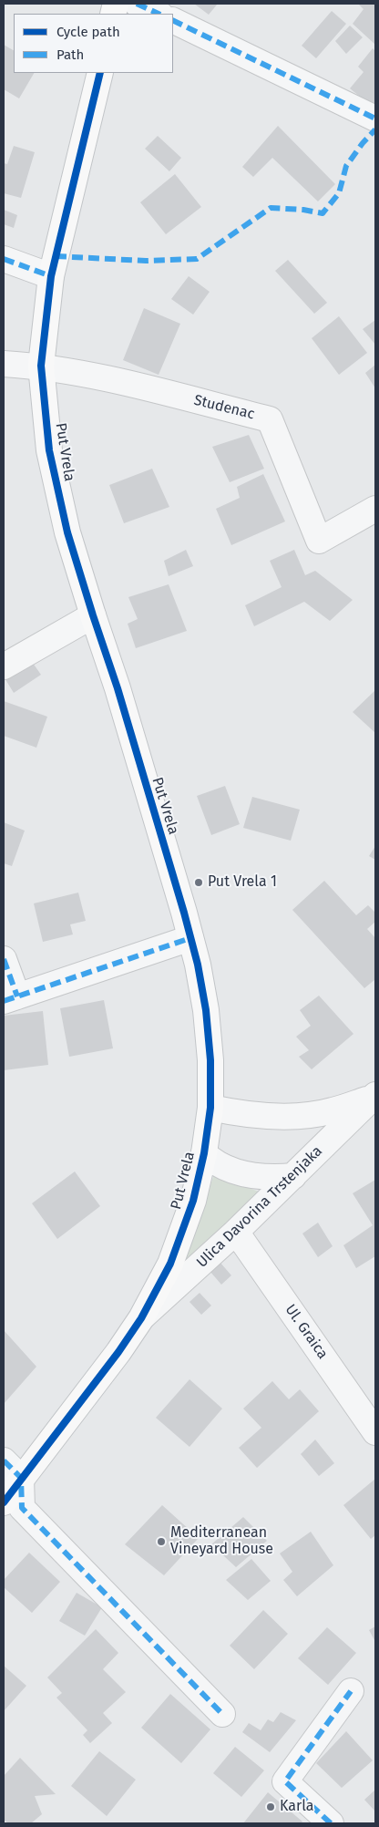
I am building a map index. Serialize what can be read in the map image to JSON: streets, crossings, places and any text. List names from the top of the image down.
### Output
{
  "streets": {
    "main road": ["Put Vrela"],
    "street": ["Studenac", "Ulica Davorina Trstenjaka", "Ul. Graica"]
  },
  "crossings": [
    ["Studenac", "Put Vrela"],
    ["Put Vrela", "Ulica Davorina Trstenjaka"],
    ["Ulica Davorina Trstenjaka", "Ul. Graica"]
  ],
  "places": ["Put Vrela 1", "Mediterranean Vineyard House", "Karla"],
  "legend": ["Cycle path", "Path"]
}
